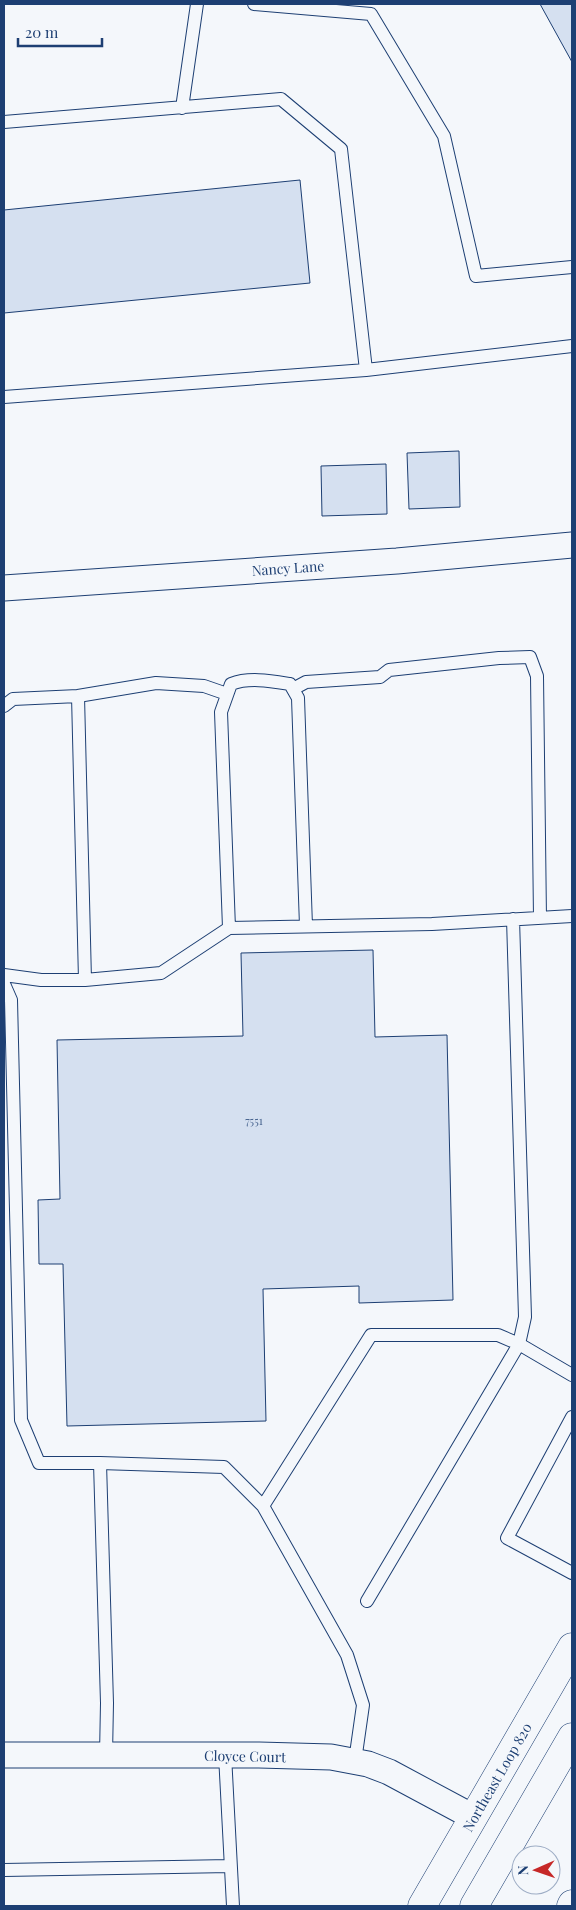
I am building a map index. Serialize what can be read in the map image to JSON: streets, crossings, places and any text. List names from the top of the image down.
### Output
{
  "streets": {
    "main road": ["Northeast Loop 820"],
    "street": ["Nancy Lane", "Cloyce Court"]
  },
  "crossings": [
    ["Cloyce Court", "Northeast Loop 820"]
  ],
  "house_numbers": ["7551"],
  "scale_bar": "20 m",
  "north": "left"
}
